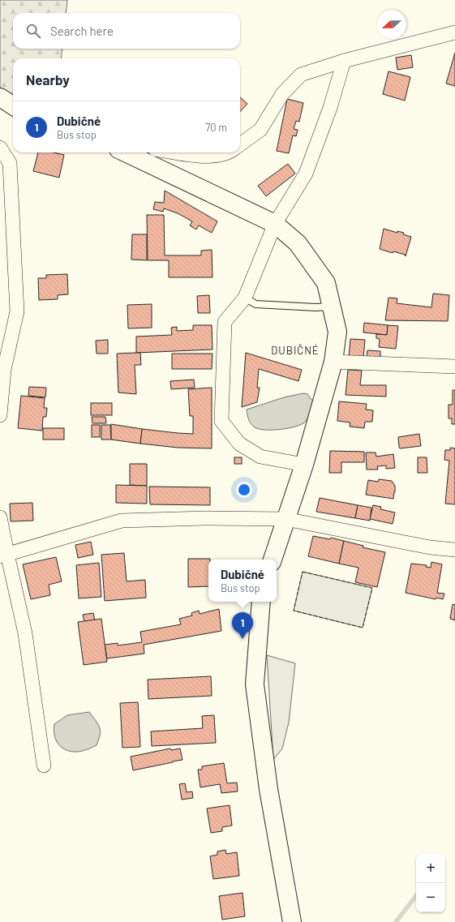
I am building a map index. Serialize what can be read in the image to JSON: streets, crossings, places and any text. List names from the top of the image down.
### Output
{
  "districts": ["DUBIČNÉ"],
  "north": "left",
  "page": {
    "search": "Search here",
    "heading": "Nearby",
    "list": [
      {
        "mark": "1",
        "name": "Dubičné",
        "note": "Bus stop",
        "value": "70 m"
      }
    ],
    "popup": ["Dubičné", "Bus stop"],
    "pins": "1",
    "map_buttons": ["+", "−"]
  }
}
